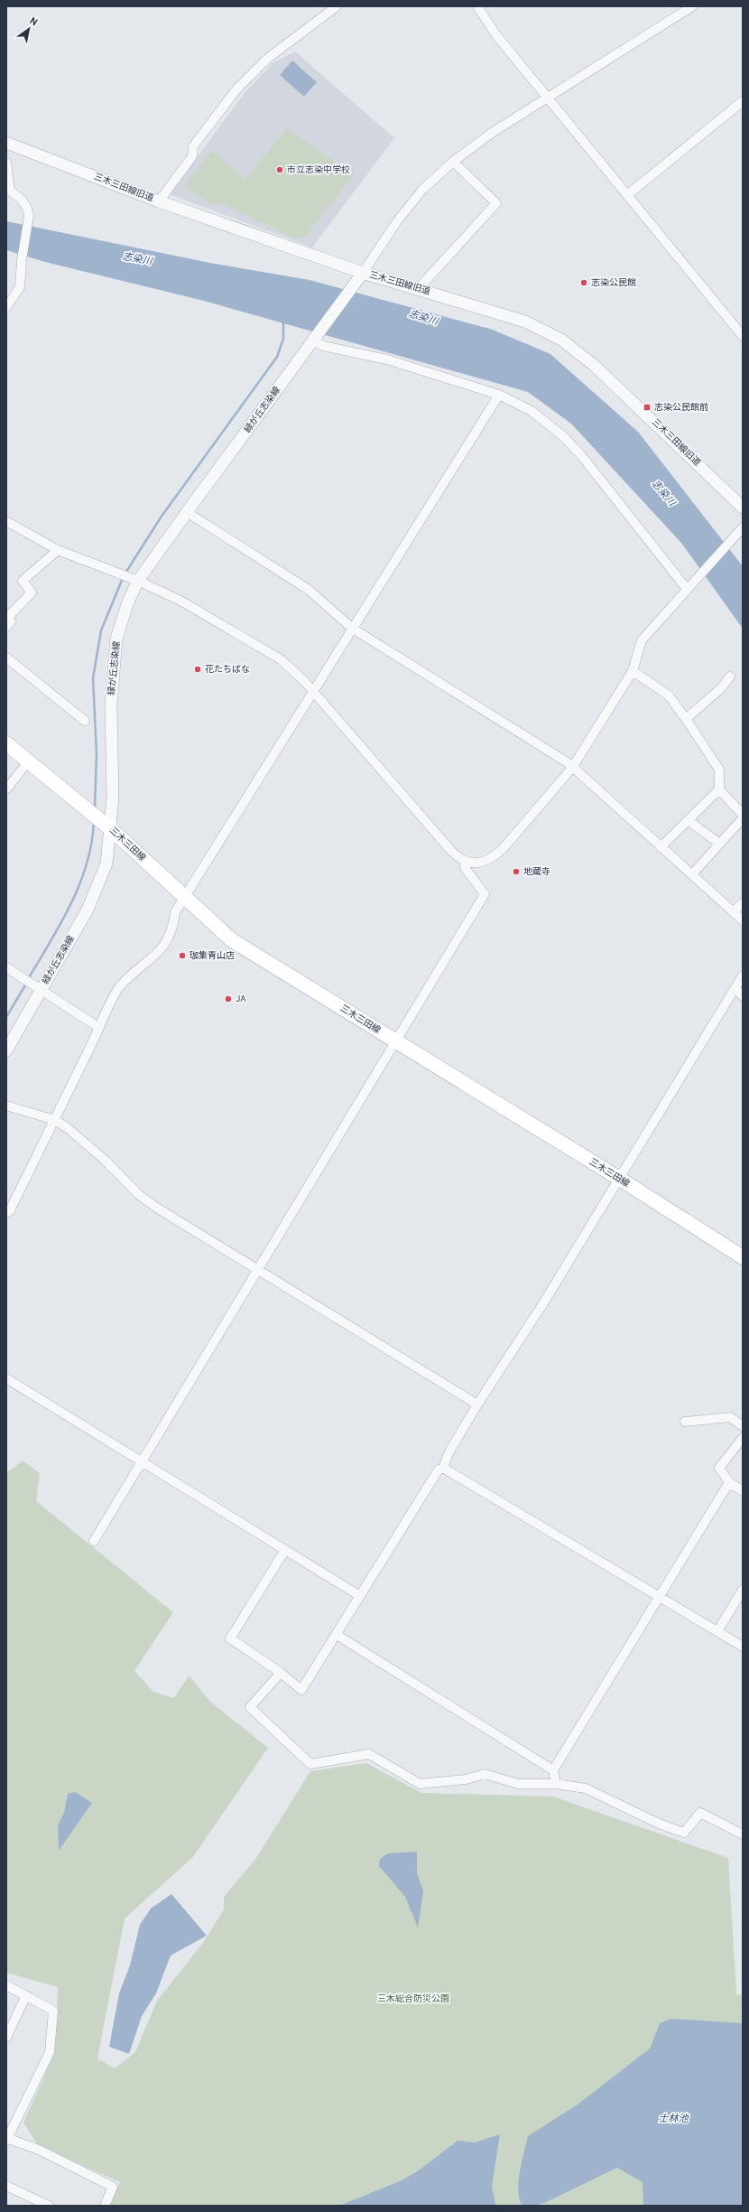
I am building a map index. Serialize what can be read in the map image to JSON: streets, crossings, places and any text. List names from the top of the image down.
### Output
{
  "streets": {
    "main road": ["三木三田線"],
    "street": ["三木三田線旧道", "緑が丘志染線"]
  },
  "crossings": [
    ["三木三田線旧道", "緑が丘志染線"],
    ["緑が丘志染線", "三木三田線"]
  ],
  "water": ["志染川", "士林池"],
  "parks": ["三木総合防災公園"],
  "places": {
    "other": [
      "市立志染中学校",
      "志染公民館",
      "花たちばな",
      "地蔵寺",
      "珈集青山店",
      "JA"
    ],
    "transit": ["志染公民館前"]
  },
  "north": "top right"
}
